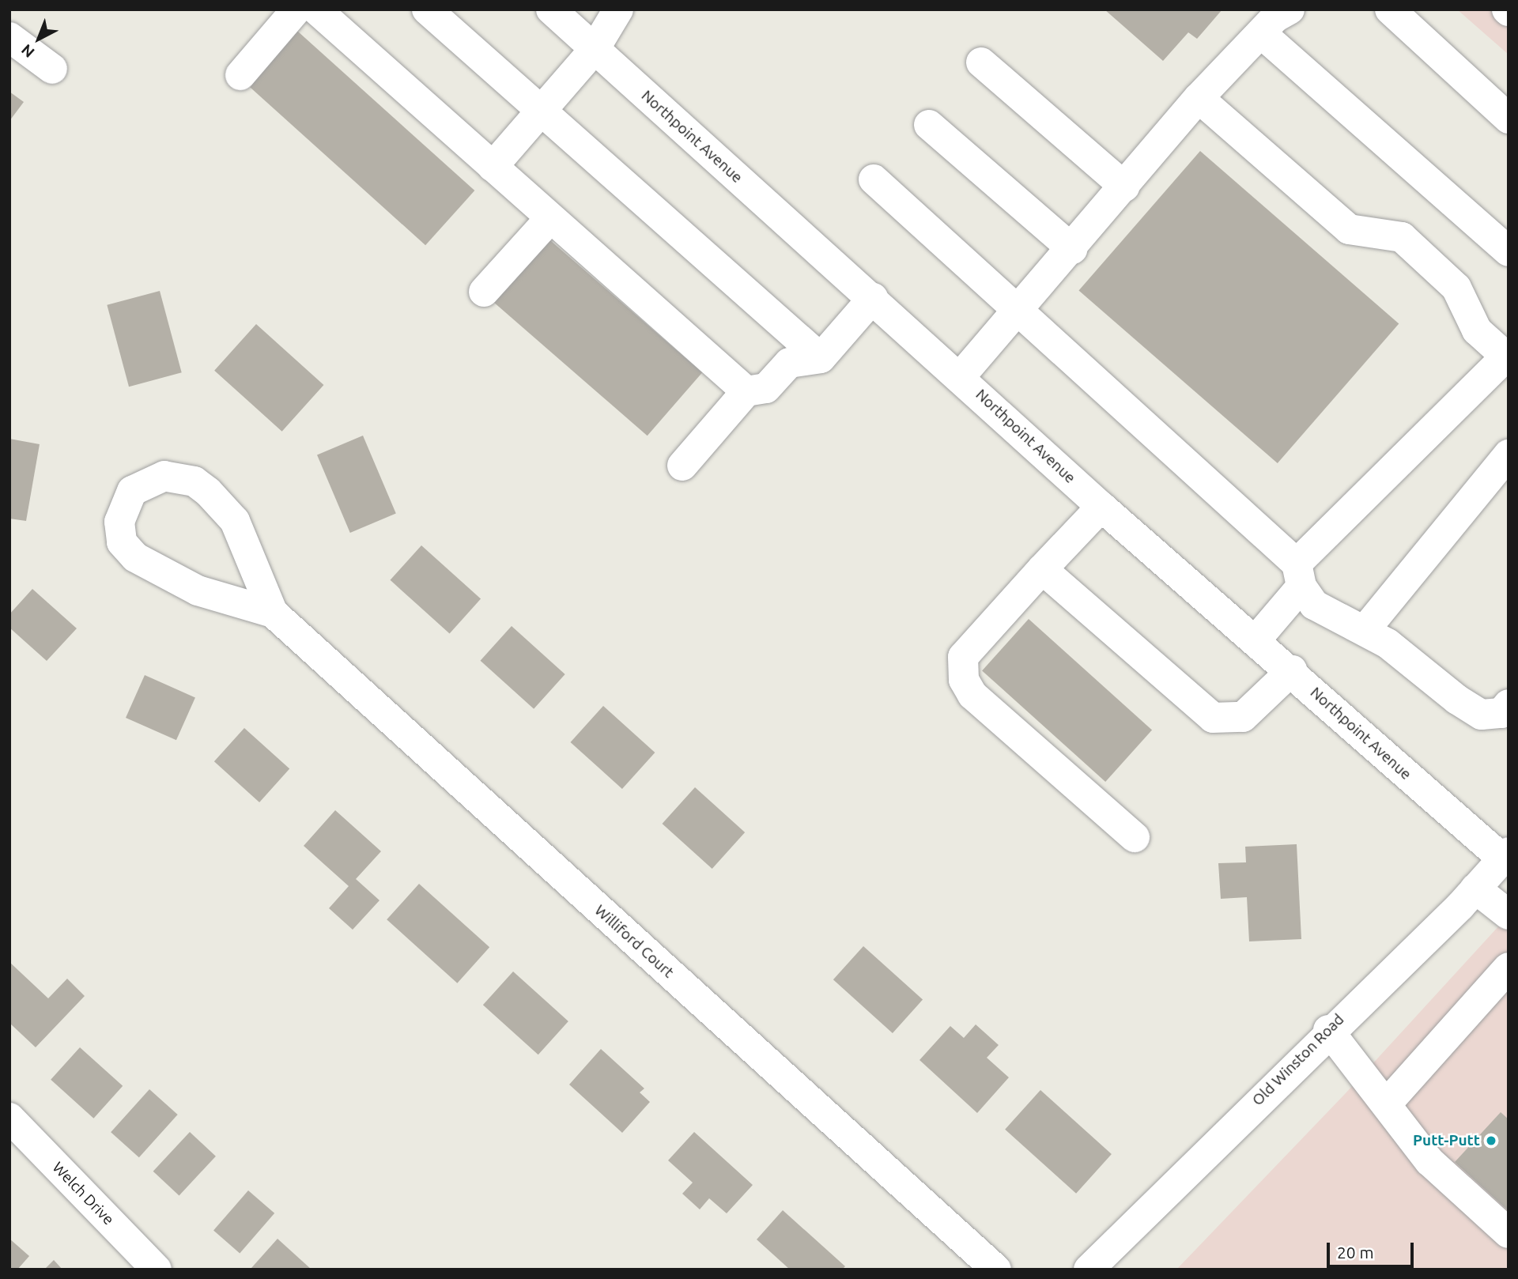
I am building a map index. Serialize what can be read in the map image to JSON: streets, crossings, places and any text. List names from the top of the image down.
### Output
{
  "streets": {
    "street": [
      "Northpoint Avenue",
      "Williford Court",
      "Old Winston Road",
      "Welch Drive"
    ]
  },
  "crossings": [
    ["Northpoint Avenue", "Old Winston Road"]
  ],
  "places": ["Putt-Putt"],
  "scale_bar": "20 m",
  "north": "bottom left"
}
